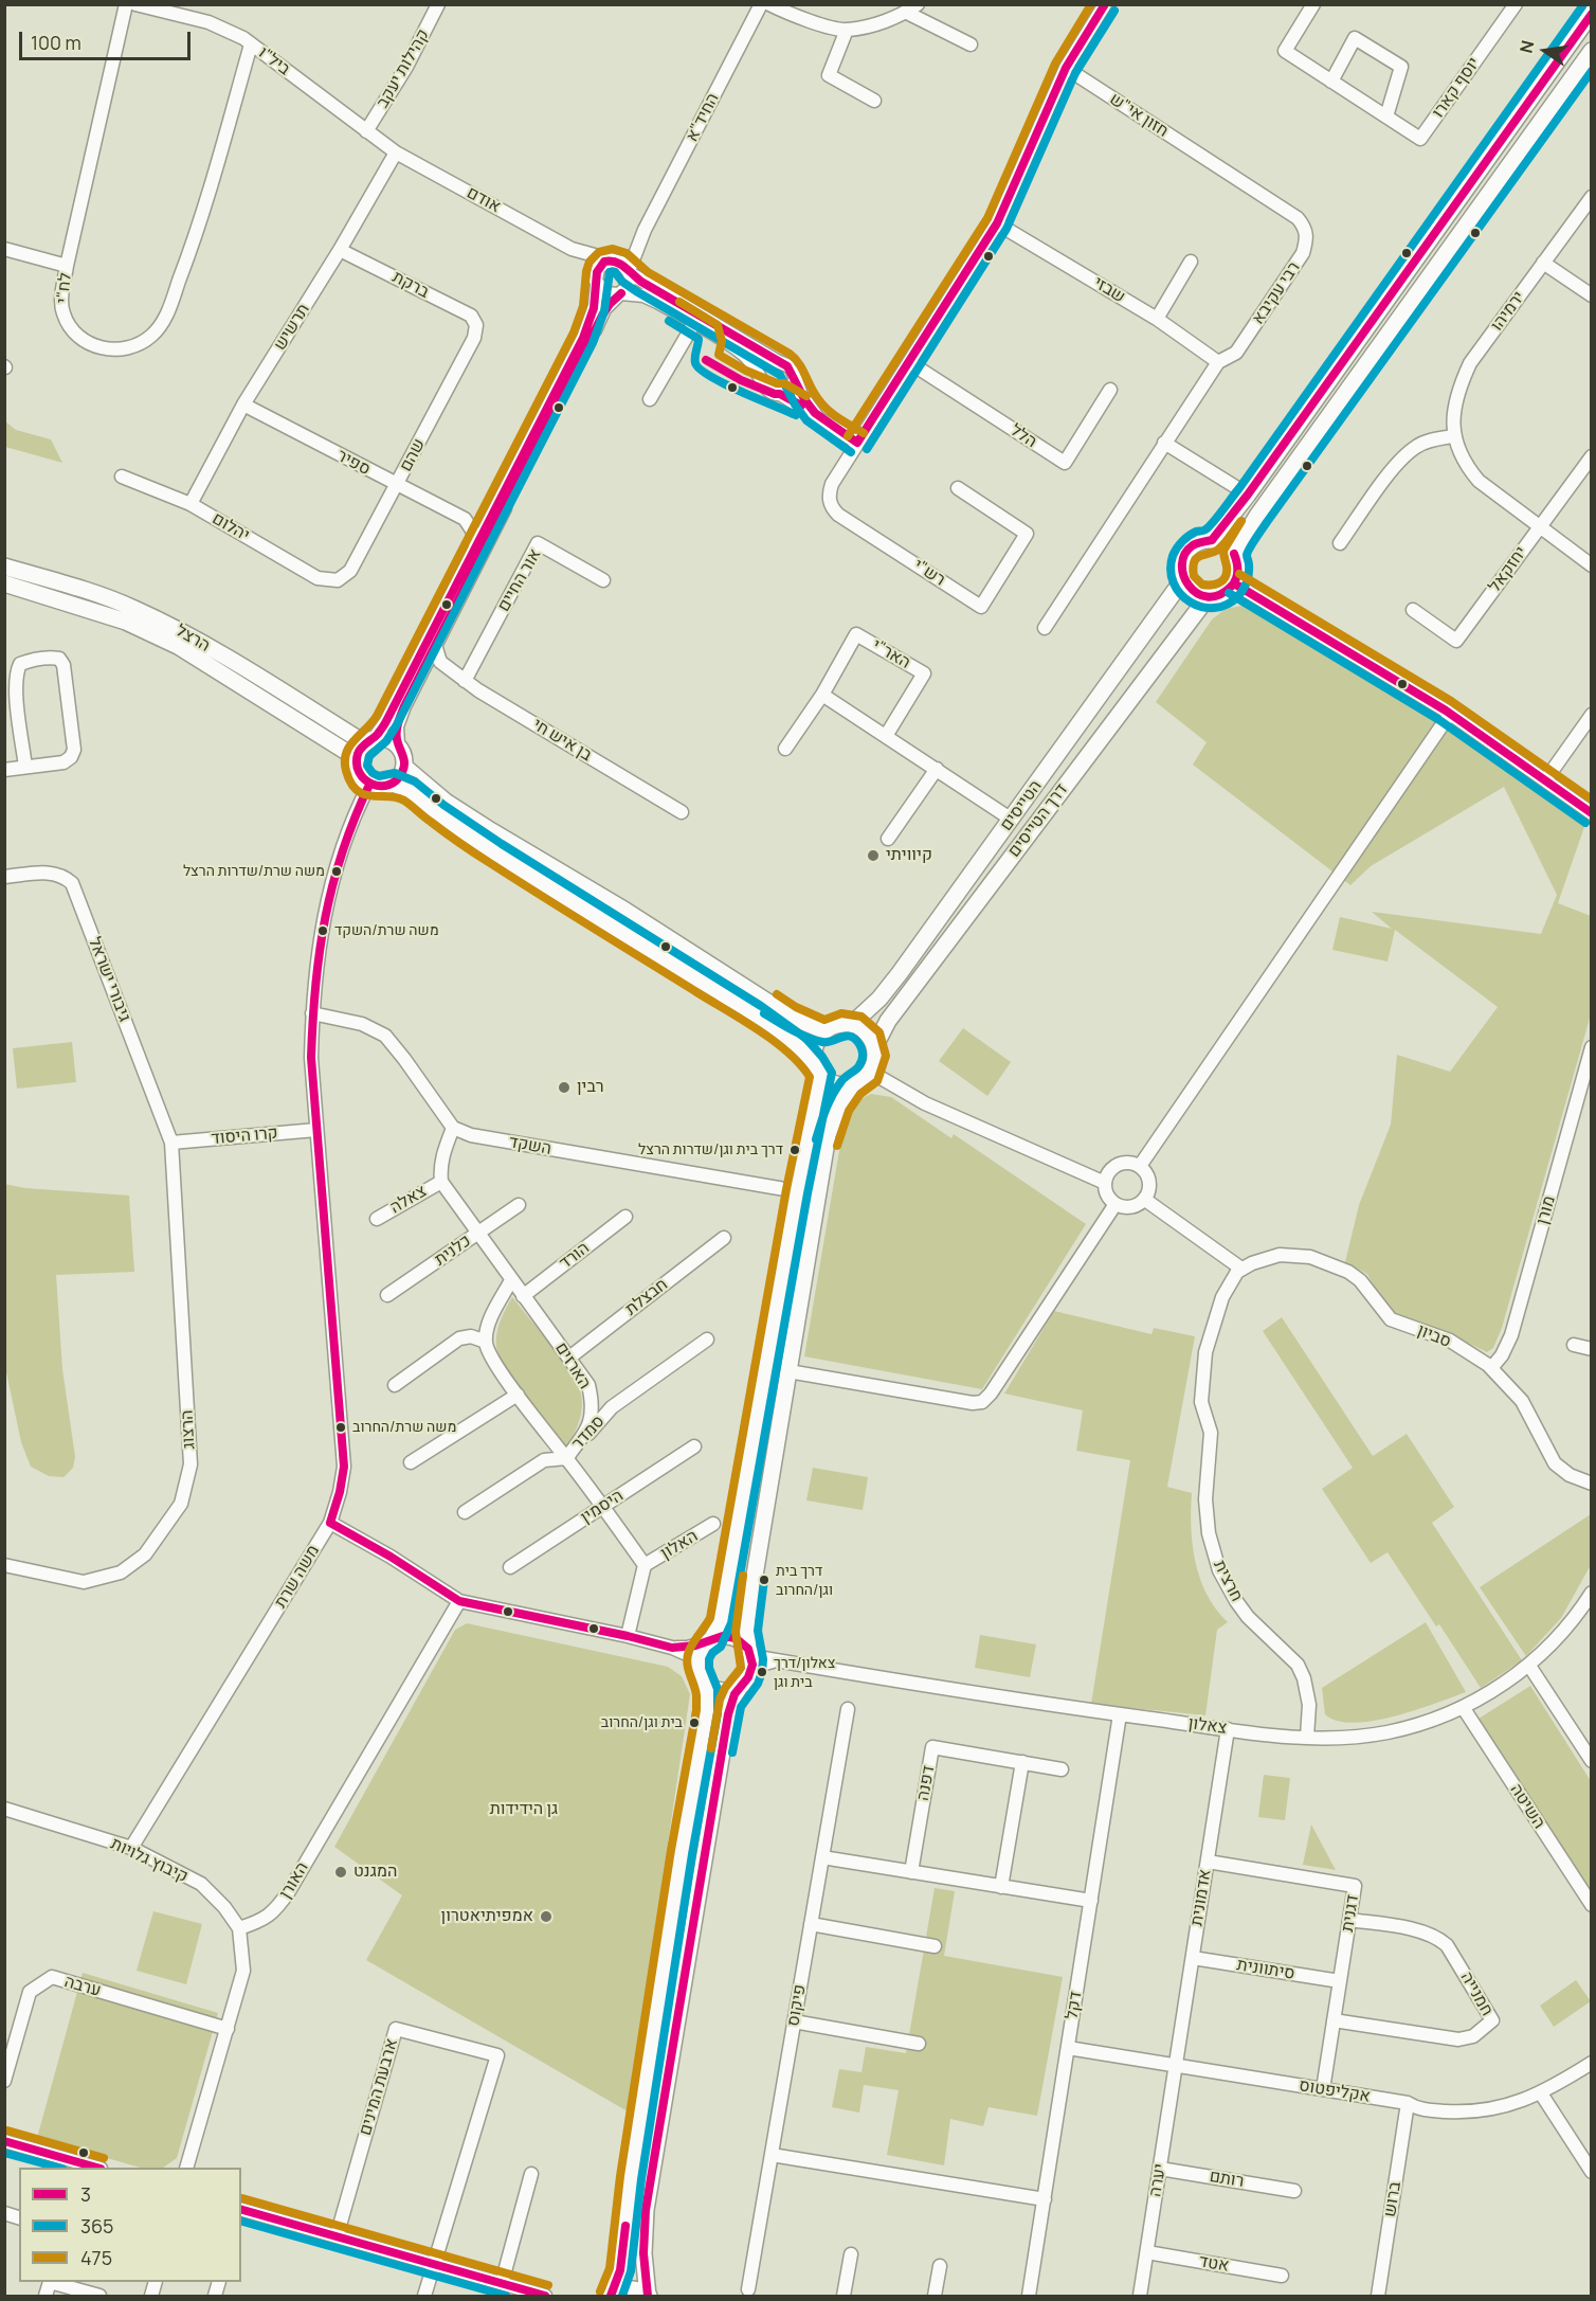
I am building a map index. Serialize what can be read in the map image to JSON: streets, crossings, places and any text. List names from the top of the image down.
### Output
{
  "streets": {
    "main road": ["הרצל", "הטייסים", "דרך הטייסים"],
    "street": [
      "ביל\"ו",
      "קהילות יעקב",
      "יוסף קארו",
      "חזון אי\"ש",
      "החיד\"א",
      "אודם",
      "ברקת",
      "לח\"י",
      "שבזי",
      "רבי עקיבא",
      "ירמיהו",
      "תרשיש",
      "הלל",
      "שהם",
      "ספיר",
      "יהלום",
      "יחזקאל",
      "רש\"י",
      "אור החיים",
      "האר\"י",
      "בן איש חי",
      "גיבורי ישראל",
      "קרו היסוד",
      "השקד",
      "צאלה",
      "מורן",
      "כלנית",
      "הורד",
      "חבצלת",
      "סביון",
      "הארזים",
      "הרצוג",
      "סמדר",
      "היסמין",
      "האלון",
      "משה שרת",
      "חרצית",
      "צאלון",
      "דפנה",
      "השיטה",
      "קיבוץ גלויות",
      "האורן",
      "אדמונית",
      "דגנית",
      "סיתוונית",
      "ערבה",
      "חמנייה",
      "פיקוס",
      "דקל",
      "ארבעת המינים",
      "אקליפטוס",
      "רותם",
      "יערה",
      "ברוש",
      "אטד"
    ]
  },
  "crossings": [
    ["ביל\"ו", "קהילות יעקב"],
    ["ביל\"ו", "אודם"],
    ["ביל\"ו", "לח\"י"],
    ["ביל\"ו", "תרשיש"],
    ["חזון אי\"ש", "רבי עקיבא"],
    ["החיד\"א", "אודם"],
    ["אודם", "תרשיש"],
    ["ברקת", "תרשיש"],
    ["ברקת", "שהם"],
    ["שבזי", "רבי עקיבא"],
    ["ירמיהו", "יחזקאל"],
    ["תרשיש", "ספיר"],
    ["תרשיש", "יהלום"],
    ["שהם", "ספיר"],
    ["שהם", "יהלום"],
    ["אור החיים", "בן איש חי"],
    ["הרצל", "משה שרת"],
    ["הטייסים", "דרך הטייסים"],
    ["גיבורי ישראל", "קרו היסוד"],
    ["גיבורי ישראל", "הרצוג"],
    ["קרו היסוד", "הרצוג"],
    ["קרו היסוד", "משה שרת"],
    ["צאלה", "הארזים"],
    ["מורן", "סביון"],
    ["כלנית", "הארזים"],
    ["הורד", "הארזים"],
    ["חבצלת", "הארזים"],
    ["סביון", "חרצית"],
    ["הארזים", "סמדר"],
    ["משה שרת", "קיבוץ גלויות"],
    ["חרצית", "צאלון"],
    ["צאלון", "השיטה"],
    ["צאלון", "אדמונית"],
    ["צאלון", "דקל"],
    ["קיבוץ גלויות", "האורן"],
    ["אדמונית", "דגנית"],
    ["אדמונית", "סיתוונית"],
    ["אדמונית", "אקליפטוס"],
    ["אדמונית", "יערה"],
    ["דגנית", "סיתוונית"],
    ["דגנית", "חמנייה"],
    ["דגנית", "אקליפטוס"],
    ["דקל", "אקליפטוס"],
    ["אקליפטוס", "יערה"],
    ["אקליפטוס", "ברוש"],
    ["רותם", "יערה"],
    ["יערה", "אטד"]
  ],
  "parks": ["גן הידידות"],
  "places": [
    "קיוויתי",
    "משה שרת/שדרות הרצל",
    "משה שרת/השקד",
    "רבין",
    "דרך בית וגן/שדרות הרצל",
    "משה שרת/החרוב",
    "דרך בית וגן/החרוב",
    "צאלון/דרך בית וגן",
    "בית וגן/החרוב",
    "המגנט",
    "אמפיתיאטרון"
  ],
  "lines": ["transit line 3", "transit line 475", "transit line 365"],
  "legend": ["3", "365", "475"],
  "scale_bar": "100 m",
  "north": "left"
}
